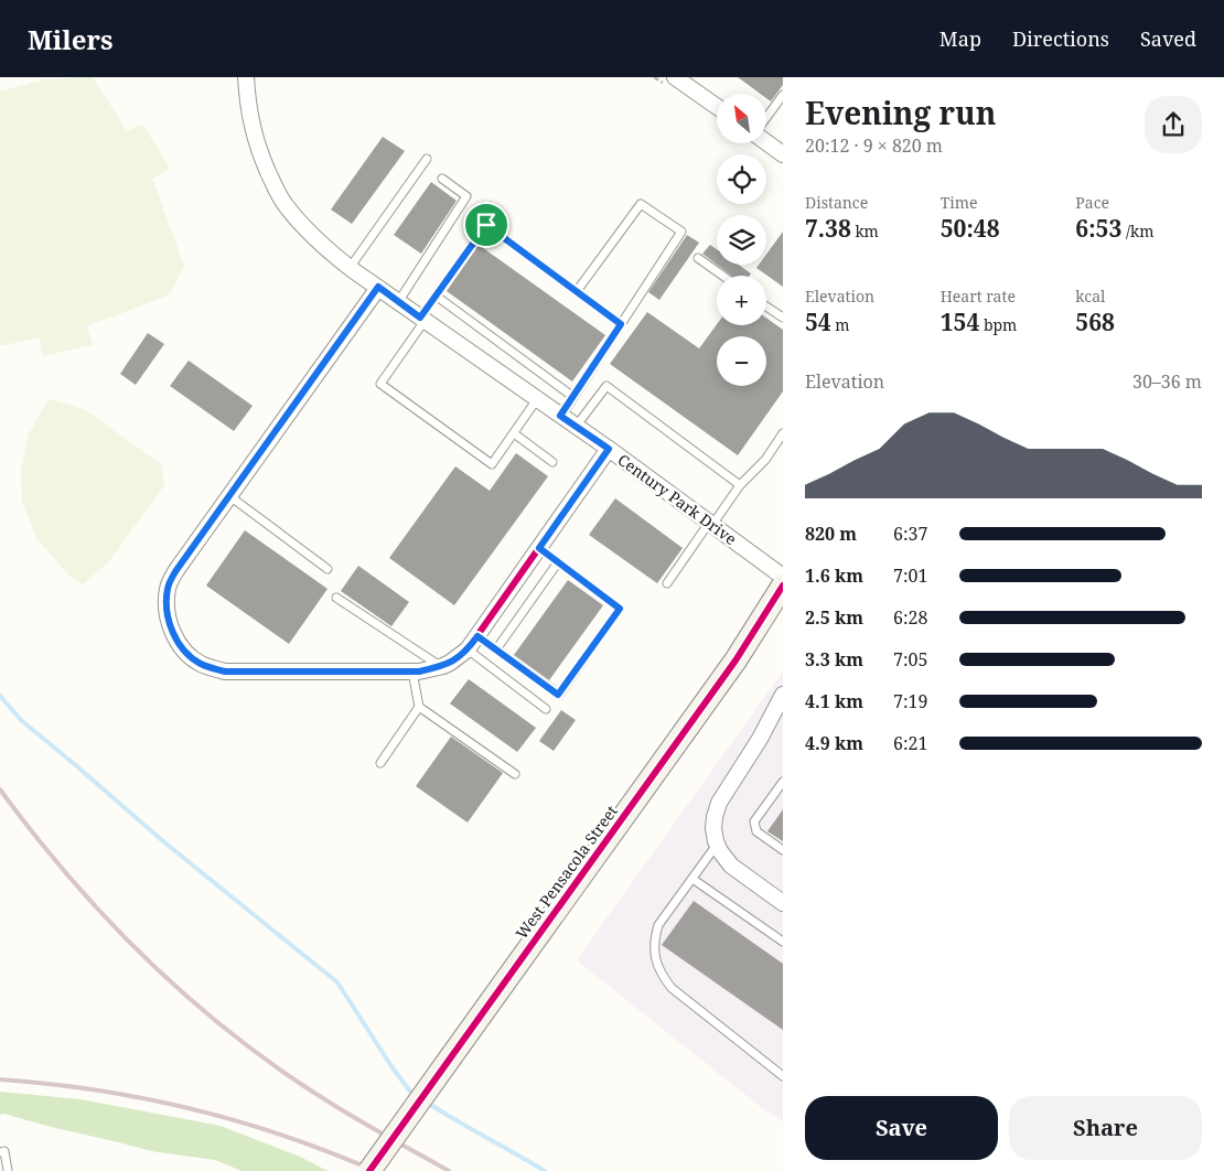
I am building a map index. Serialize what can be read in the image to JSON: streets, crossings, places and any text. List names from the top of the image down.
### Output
{
  "streets": {
    "main road": ["West Pensacola Street"],
    "street": ["Century Park Drive"]
  },
  "north": "top left",
  "page": {
    "header": "Milers",
    "nav": ["Map", "Directions", "Saved"],
    "heading": ["Evening run", "20:12 · 9 × 820 m"],
    "map_buttons": ["+", "−"],
    "stats": [
      ["Distance", "7.38 km"],
      ["Time", "50:48"],
      ["Pace", "6:53 /km"],
      ["Elevation", "54 m"],
      ["Heart rate", "154 bpm"],
      ["kcal", "568"]
    ],
    "chart": ["Elevation", "30–36 m"],
    "list": [
      {
        "name": "820 m",
        "note": "6:37"
      },
      {
        "name": "1.6 km",
        "note": "7:01"
      },
      {
        "name": "2.5 km",
        "note": "6:28"
      },
      {
        "name": "3.3 km",
        "note": "7:05"
      },
      {
        "name": "4.1 km",
        "note": "7:19"
      },
      {
        "name": "4.9 km",
        "note": "6:21"
      }
    ],
    "buttons": ["Save", "Share"]
  }
}
